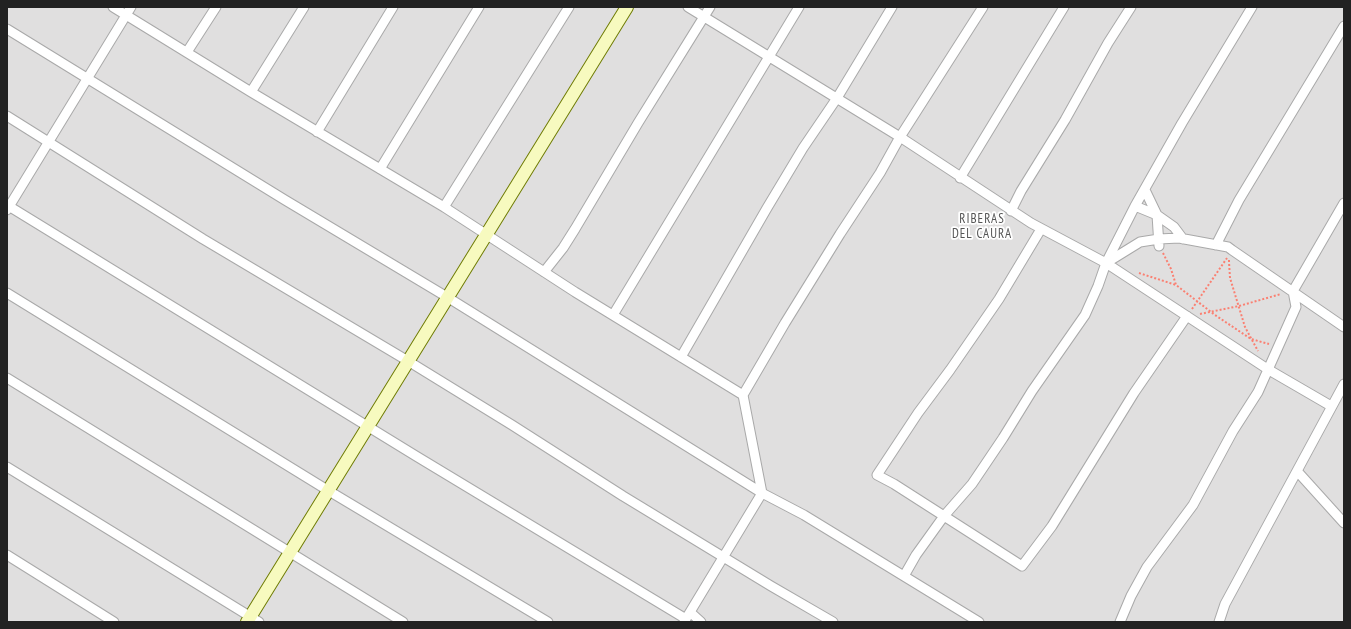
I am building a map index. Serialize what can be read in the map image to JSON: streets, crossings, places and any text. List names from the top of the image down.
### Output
{
  "districts": ["RIBERAS DEL CAURA"]
}
